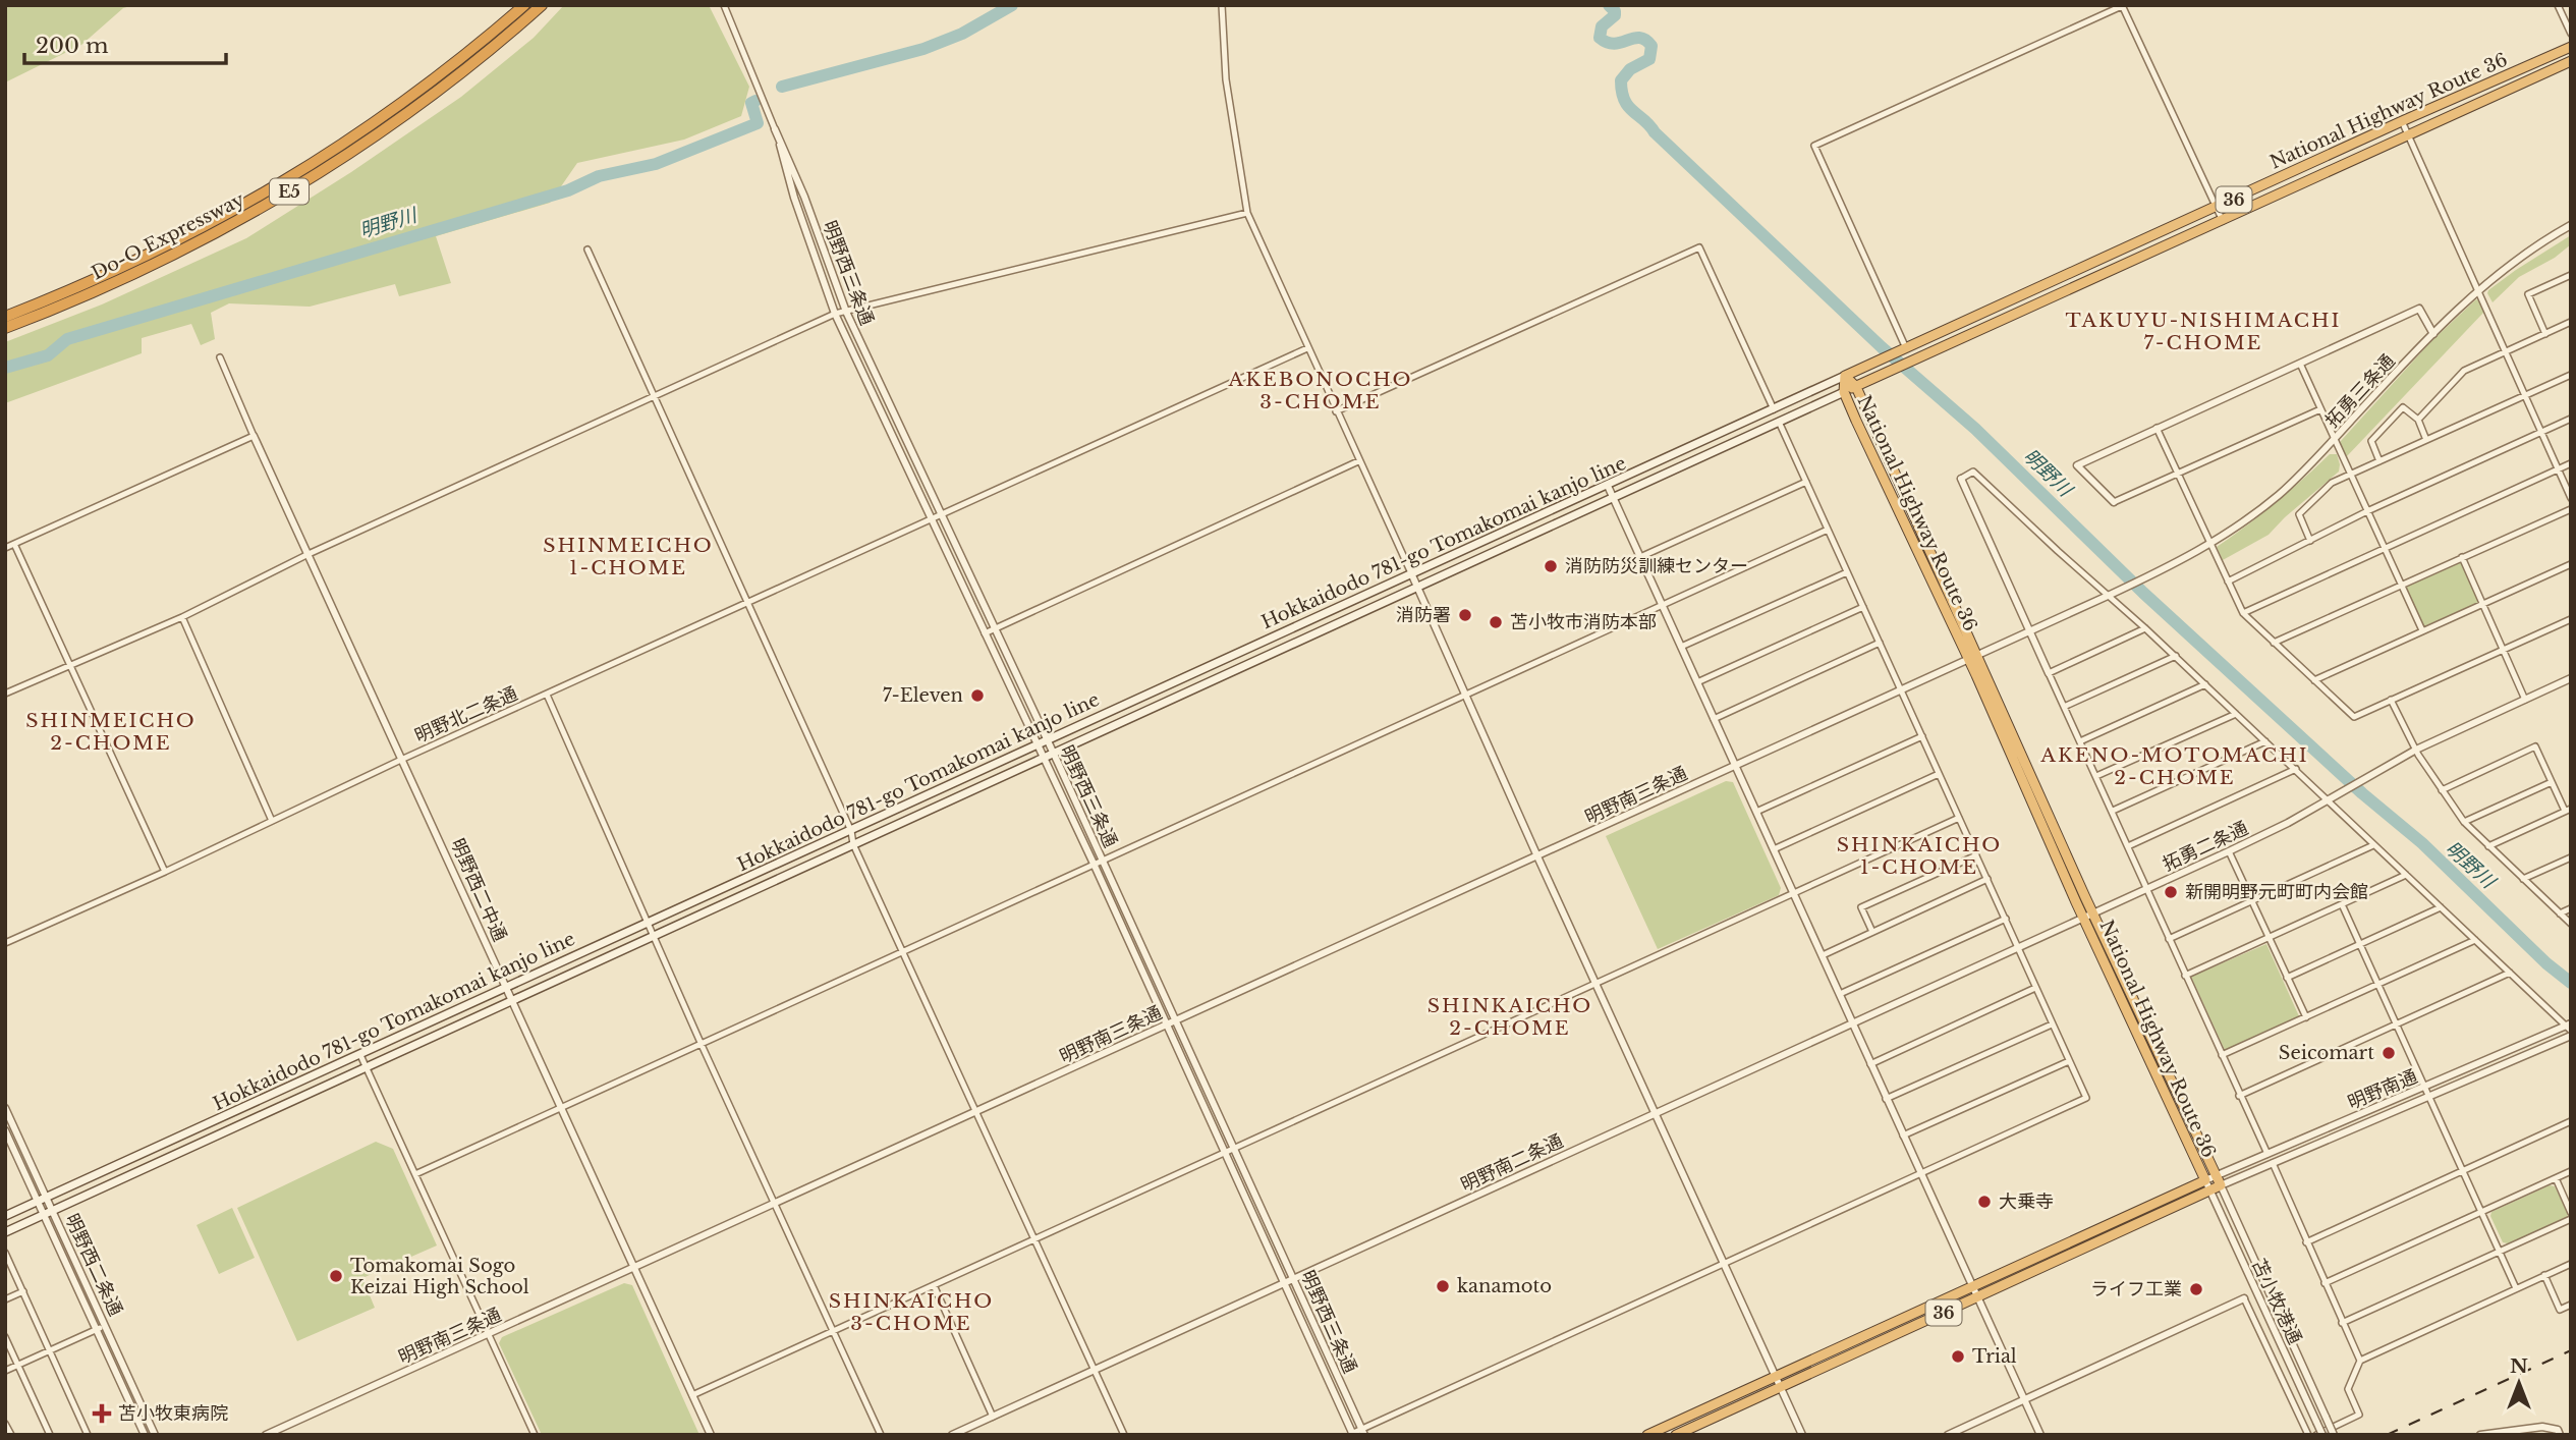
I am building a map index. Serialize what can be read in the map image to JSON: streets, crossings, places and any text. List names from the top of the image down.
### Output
{
  "streets": {
    "highway": [
      "National Highway Route 36",
      "E5",
      "36",
      "Do-O Expressway"
    ],
    "main road": ["Hokkaidodo 781-go Tomakomai kanjo line"],
    "street": [
      "明野西三条通",
      "拓勇三条通",
      "明野北二条通",
      "明野南三条通",
      "拓勇二条通",
      "明野西二中通",
      "明野南通",
      "明野南二条通",
      "明野西二条通",
      "苫小牧港通"
    ]
  },
  "crossings": [
    ["National Highway Route 36", "36"],
    ["National Highway Route 36", "Hokkaidodo 781-go Tomakomai kanjo line"],
    ["National Highway Route 36", "明野南三条通"],
    ["National Highway Route 36", "拓勇二条通"],
    ["National Highway Route 36", "明野南通"],
    ["National Highway Route 36", "明野南二条通"],
    ["National Highway Route 36", "苫小牧港通"],
    ["36", "明野南通"],
    ["36", "苫小牧港通"],
    ["明野西三条通", "Hokkaidodo 781-go Tomakomai kanjo line"],
    ["明野西三条通", "明野北二条通"],
    ["明野西三条通", "明野南三条通"],
    ["明野西三条通", "明野南二条通"],
    ["Hokkaidodo 781-go Tomakomai kanjo line", "明野西二中通"],
    ["Hokkaidodo 781-go Tomakomai kanjo line", "明野西二条通"],
    ["明野北二条通", "明野西二中通"],
    ["明野南三条通", "明野西二中通"],
    ["拓勇二条通", "明野南二条通"],
    ["明野南通", "苫小牧港通"]
  ],
  "districts": [
    "TAKUYU-NISHIMACHI 7-CHOME",
    "AKEBONOCHO 3-CHOME",
    "SHINMEICHO 1-CHOME",
    "SHINMEICHO 2-CHOME",
    "AKENO-MOTOMACHI 2-CHOME",
    "SHINKAICHO 1-CHOME",
    "SHINKAICHO 2-CHOME",
    "SHINKAICHO 3-CHOME"
  ],
  "water": ["明野川"],
  "places": {
    "other": [
      "消防防災訓練センター",
      "消防署",
      "苫小牧市消防本部",
      "7-Eleven",
      "新開明野元町町内会館",
      "Seicomart",
      "大乗寺",
      "Tomakomai Sogo Keizai High School",
      "kanamoto",
      "ライフ工業",
      "Trial"
    ],
    "health": ["苫小牧東病院"]
  },
  "scale_bar": "200 m",
  "north": "top"
}
